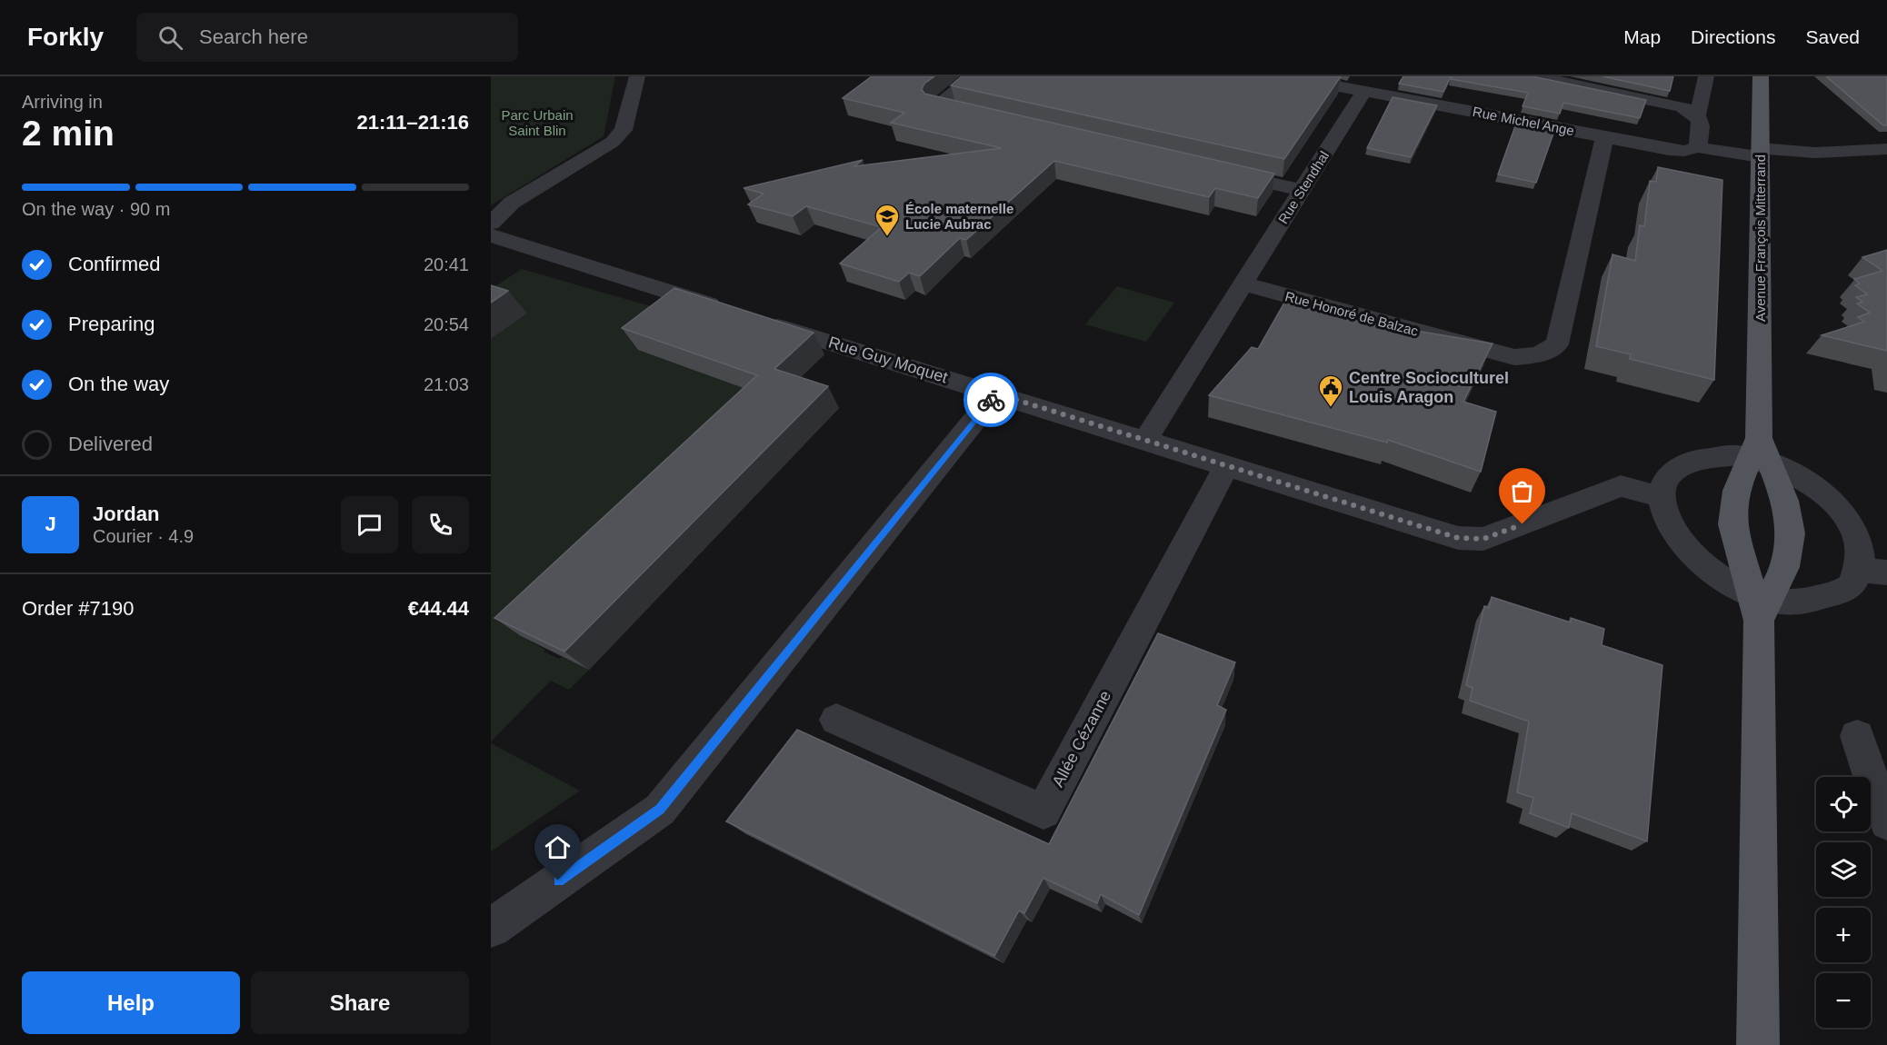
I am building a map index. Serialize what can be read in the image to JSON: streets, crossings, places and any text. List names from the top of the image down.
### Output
{
  "streets": {
    "main road": ["Avenue François Mitterrand"],
    "street": [
      "Rue Michel Ange",
      "Rue Stendhal",
      "Rue Honoré de Balzac",
      "Rue Guy Moquet",
      "Allée Cézanne"
    ]
  },
  "crossings": [
    ["Rue Michel Ange", "Rue Stendhal"],
    ["Rue Michel Ange", "Avenue François Mitterrand"],
    ["Rue Michel Ange", "Rue Honoré de Balzac"],
    ["Rue Stendhal", "Rue Honoré de Balzac"],
    ["Rue Guy Moquet", "Allée Cézanne"]
  ],
  "parks": ["Parc Urbain Saint Blin"],
  "places": {
    "school or university": ["École maternelle Lucie Aubrac"],
    "public building": ["Centre Socioculturel Louis Aragon"]
  },
  "page": {
    "header": "Forkly",
    "search": "Search here",
    "nav": ["Map", "Directions", "Saved"],
    "heading": ["2 min", "Arriving in", "21:11–21:16"],
    "panel": [
      "Jordan",
      "Courier · 4.9",
      "Order #7190",
      "€44.44"
    ],
    "bar": "On the way · 90 m",
    "list": [
      ["Confirmed", "20:41"],
      ["Preparing", "20:54"],
      ["On the way", "21:03"],
      "Delivered"
    ],
    "round": "J",
    "map_buttons": ["+", "−"],
    "buttons": ["Help", "Share"]
  }
}
